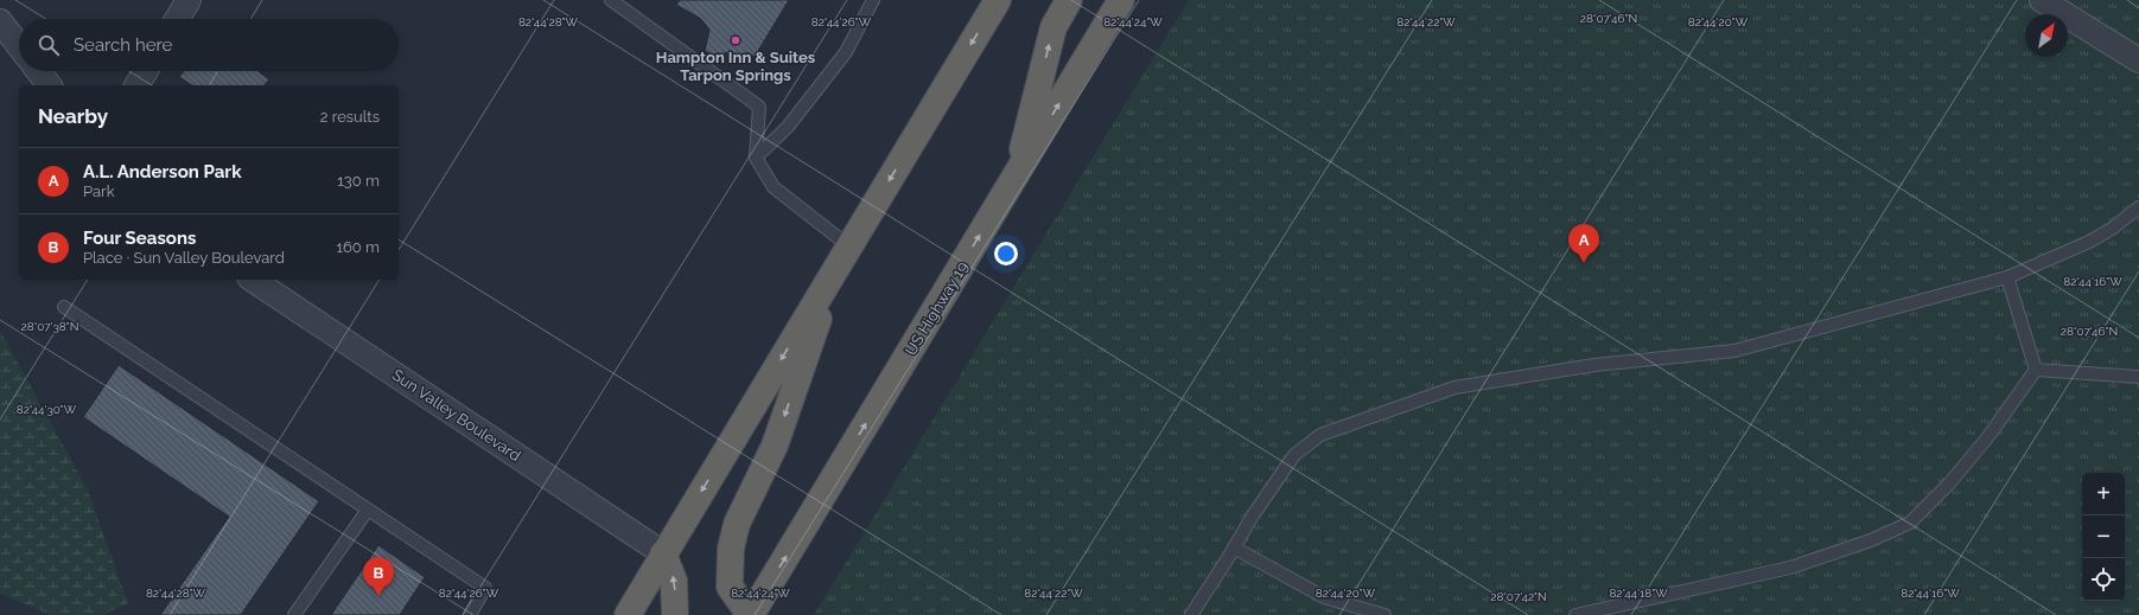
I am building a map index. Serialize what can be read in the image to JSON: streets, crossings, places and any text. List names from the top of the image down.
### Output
{
  "streets": {
    "highway": ["US Highway 19"],
    "street": ["Sun Valley Boulevard"]
  },
  "places": ["Hampton Inn & Suites Tarpon Springs"],
  "north": "top right",
  "page": {
    "search": "Search here",
    "heading": ["Nearby", "2 results"],
    "list": [
      {
        "mark": "A",
        "name": "A.L. Anderson Park",
        "note": "Park",
        "value": "130 m"
      },
      {
        "mark": "B",
        "name": "Four Seasons",
        "note": "Place · Sun Valley Boulevard",
        "value": "160 m"
      }
    ],
    "pins": ["A", "B"],
    "map_buttons": ["+", "−"]
  },
  "coordinates": [
    "28°07'46\"N",
    "82°44'28\"W",
    "82°44'26\"W",
    "82°44'24\"W",
    "82°44'22\"W",
    "82°44'20\"W",
    "82°44'16\"W",
    "28°07'38\"N",
    "82°44'30\"W",
    "82°44'18\"W",
    "28°07'42\"N"
  ]
}
